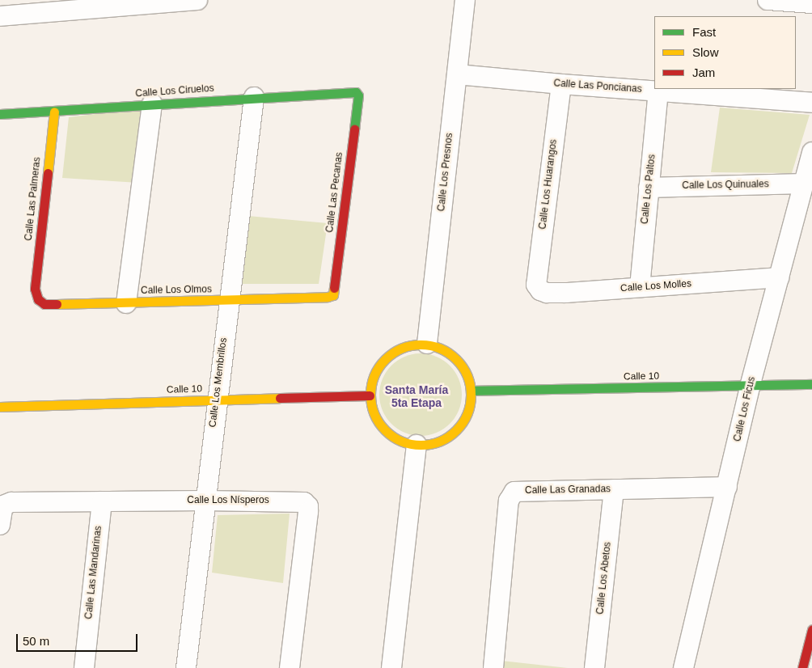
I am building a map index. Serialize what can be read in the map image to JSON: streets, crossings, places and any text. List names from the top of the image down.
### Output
{
  "streets": {
    "street": [
      "Calle Las Poncianas",
      "Calle Los Ciruelos",
      "Calle Los Presnos",
      "Calle Los Huarangos",
      "Calle Los Quinuales",
      "Calle Los Paltos",
      "Calle Las Pecanas",
      "Calle Las Palmeras",
      "Calle Los Molles",
      "Calle Los Olmos",
      "Calle 10",
      "Calle Los Membrillos",
      "Calle Los Ficus",
      "Calle Las Granadas",
      "Calle Los Nísperos",
      "Calle Las Mandarinas",
      "Calle Los Abetos"
    ]
  },
  "crossings": [
    ["Calle Las Poncianas", "Calle Los Presnos"],
    ["Calle Las Poncianas", "Calle Los Huarangos"],
    ["Calle Las Poncianas", "Calle Los Paltos"],
    ["Calle Los Ciruelos", "Calle Las Pecanas"],
    ["Calle Los Ciruelos", "Calle Las Palmeras"],
    ["Calle Los Ciruelos", "Calle Los Membrillos"],
    ["Calle Los Presnos", "Calle 10"],
    ["Calle Los Huarangos", "Calle Los Molles"],
    ["Calle Los Quinuales", "Calle Los Paltos"],
    ["Calle Los Quinuales", "Calle Los Ficus"],
    ["Calle Los Paltos", "Calle Los Molles"],
    ["Calle Las Pecanas", "Calle Los Olmos"],
    ["Calle Las Palmeras", "Calle Los Olmos"],
    ["Calle Los Molles", "Calle Los Ficus"],
    ["Calle Los Olmos", "Calle Los Membrillos"],
    ["Calle 10", "Calle Los Membrillos"],
    ["Calle 10", "Calle Los Ficus"],
    ["Calle Los Membrillos", "Calle Los Nísperos"],
    ["Calle Los Ficus", "Calle Las Granadas"],
    ["Calle Las Granadas", "Calle Los Abetos"],
    ["Calle Los Nísperos", "Calle Las Mandarinas"]
  ],
  "districts": ["Santa María 5ta Etapa"],
  "legend": ["Fast", "Slow", "Jam"],
  "scale_bar": "50 m"
}
